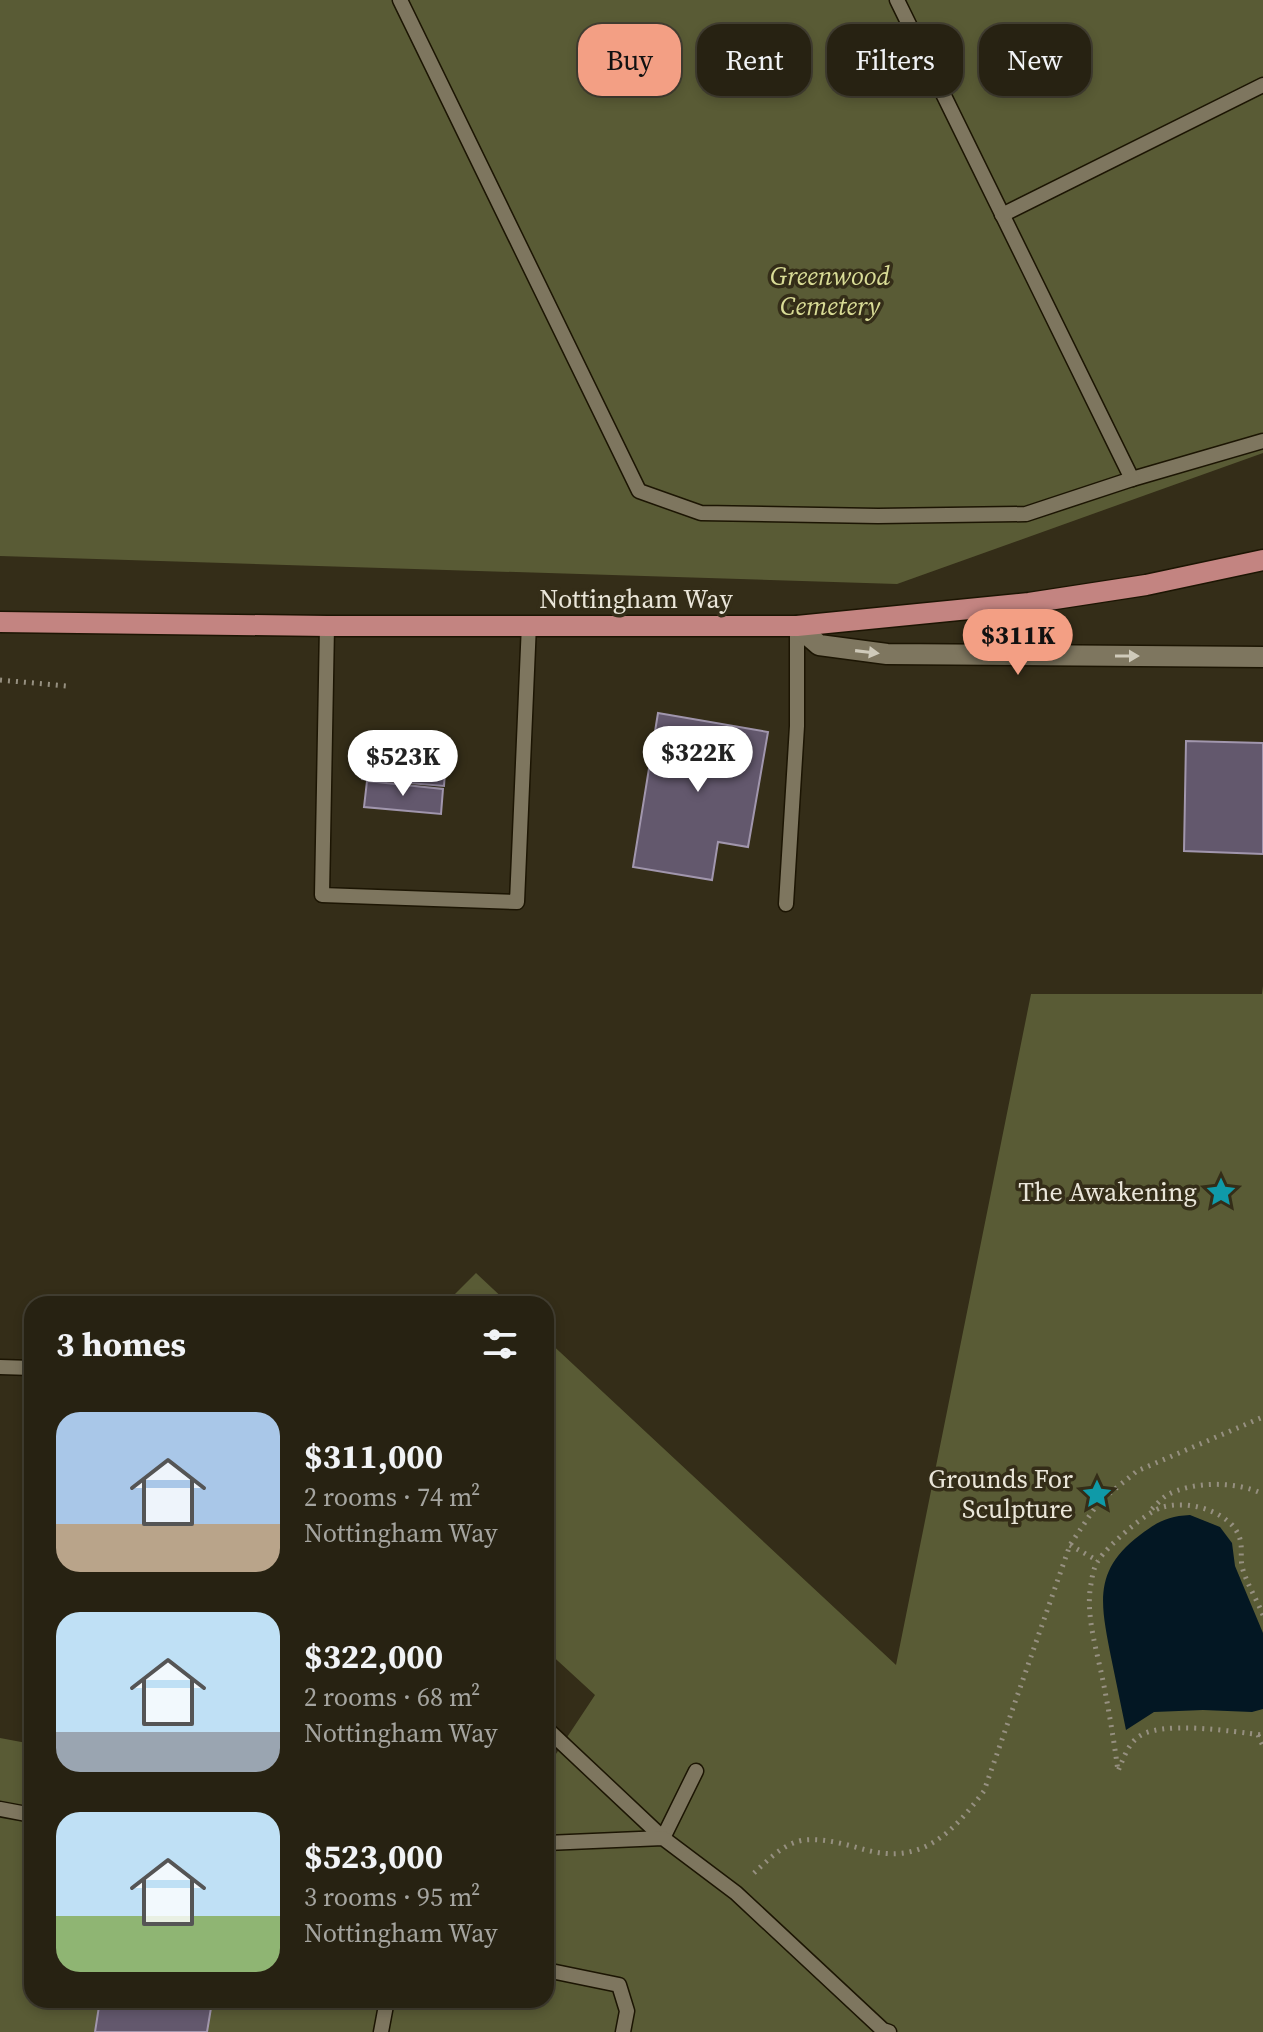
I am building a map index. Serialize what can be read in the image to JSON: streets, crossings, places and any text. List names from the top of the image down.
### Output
{
  "streets": {
    "main road": ["Nottingham Way"]
  },
  "parks": ["Greenwood Cemetery"],
  "places": {
    "place": ["The Awakening", "Grounds For Sculpture"]
  },
  "page": {
    "chip": [
      "Buy",
      "Rent",
      "Filters",
      "New"
    ],
    "price": ["$311K", "$322K", "$523K"],
    "heading": "3 homes",
    "list": [
      {
        "name": "$311,000",
        "note": "2 rooms · 74 m² · Nottingham Way"
      },
      {
        "name": "$322,000",
        "note": "2 rooms · 68 m² · Nottingham Way"
      },
      {
        "name": "$523,000",
        "note": "3 rooms · 95 m² · Nottingham Way"
      }
    ]
  }
}
